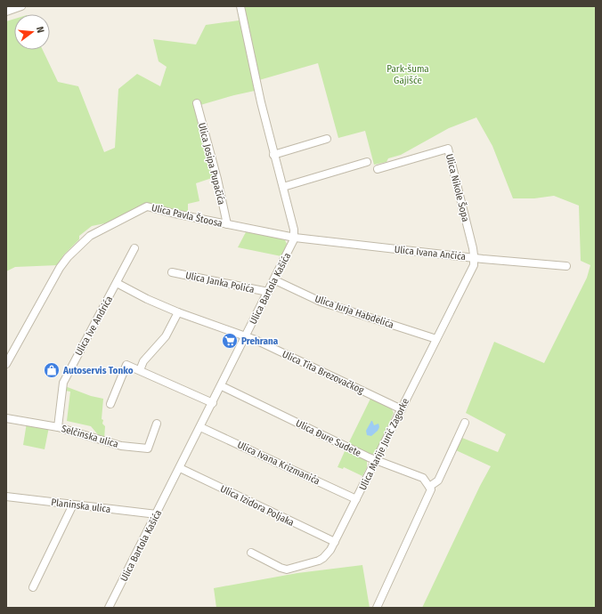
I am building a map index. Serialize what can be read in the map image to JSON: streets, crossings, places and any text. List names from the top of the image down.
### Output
{
  "streets": {
    "street": [
      "Ulica Josipa Pupačića",
      "Ulica Nikole Šopa",
      "Ulica Pavla Štoosa",
      "Ulica Ivana Ančića",
      "Ulica Janka Polića",
      "Ulica Bartola Kašića",
      "Ulica Jurja Habdelića",
      "Ulica Ive Andrića",
      "Ulica Tita Brezovačkog",
      "Selčinska ulica",
      "Ulica Đure Sudete",
      "Ulica Marije Jurić Zagorke",
      "Ulica Ivana Krizmanića",
      "Planinska ulica",
      "Ulica Izidora Poljaka"
    ]
  },
  "crossings": [
    ["Ulica Josipa Pupačića", "Ulica Pavla Štoosa"],
    ["Ulica Nikole Šopa", "Ulica Ivana Ančića"],
    ["Ulica Nikole Šopa", "Ulica Marije Jurić Zagorke"],
    ["Ulica Pavla Štoosa", "Ulica Ivana Ančića"],
    ["Ulica Pavla Štoosa", "Ulica Bartola Kašića"],
    ["Ulica Ivana Ančića", "Ulica Bartola Kašića"],
    ["Ulica Ivana Ančića", "Ulica Marije Jurić Zagorke"],
    ["Ulica Janka Polića", "Ulica Bartola Kašića"],
    ["Ulica Bartola Kašića", "Ulica Jurja Habdelića"],
    ["Ulica Bartola Kašića", "Ulica Tita Brezovačkog"],
    ["Ulica Bartola Kašića", "Ulica Đure Sudete"],
    ["Ulica Bartola Kašića", "Ulica Ivana Krizmanića"],
    ["Ulica Bartola Kašića", "Planinska ulica"],
    ["Ulica Bartola Kašića", "Ulica Izidora Poljaka"],
    ["Ulica Jurja Habdelića", "Ulica Marije Jurić Zagorke"],
    ["Ulica Ive Andrića", "Ulica Tita Brezovačkog"],
    ["Ulica Ive Andrića", "Selčinska ulica"],
    ["Ulica Tita Brezovačkog", "Ulica Marije Jurić Zagorke"],
    ["Ulica Đure Sudete", "Ulica Marije Jurić Zagorke"],
    ["Ulica Marije Jurić Zagorke", "Ulica Ivana Krizmanića"],
    ["Ulica Marije Jurić Zagorke", "Ulica Izidora Poljaka"]
  ],
  "parks": ["Park-šuma Gajišće"],
  "places": {
    "supermarket": ["Prehrana"],
    "shop": ["Autoservis Tonko"]
  },
  "north": "right"
}
